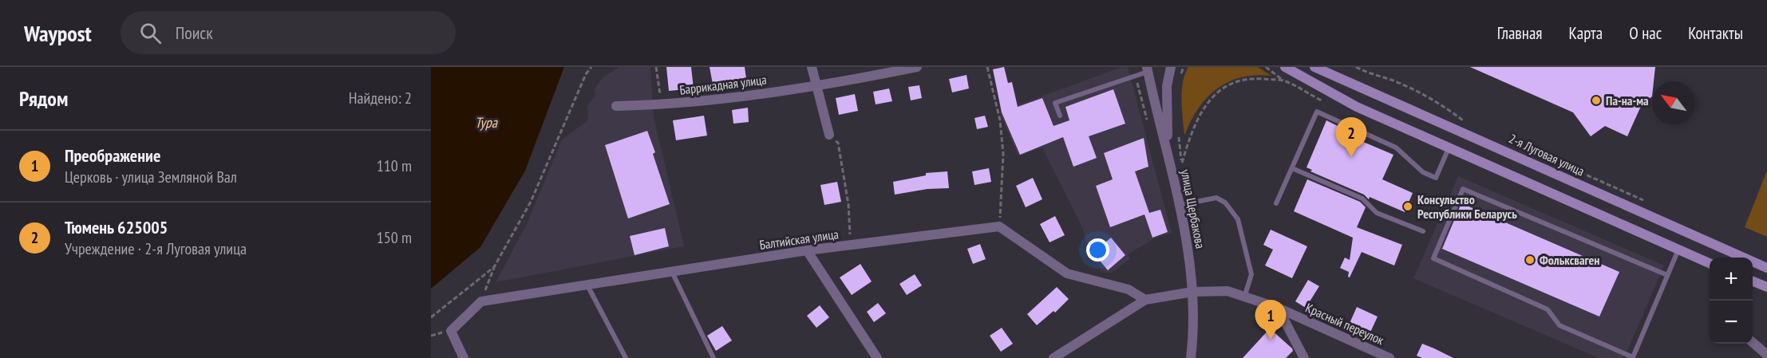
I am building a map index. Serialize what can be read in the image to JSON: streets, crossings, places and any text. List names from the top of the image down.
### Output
{
  "streets": {
    "main road": ["2-я Луговая улица"],
    "street": [
      "Баррикадная улица",
      "улица Щербакова",
      "Балтийская улица",
      "Красный переулок"
    ]
  },
  "crossings": [
    ["улица Щербакова", "Красный переулок"]
  ],
  "water": ["Тура"],
  "places": ["Па-на-ма", "Консульство Республики Беларусь", "Фольксваген"],
  "north": "top left",
  "page": {
    "header": "Waypost",
    "search": "Поиск",
    "nav": [
      "Главная",
      "Карта",
      "О нас",
      "Контакты"
    ],
    "heading": ["Рядом", "Найдено: 2"],
    "pins": ["2", "1"],
    "list": [
      {
        "mark": "1",
        "name": "Преображение",
        "note": "Церковь · улица Земляной Вал",
        "value": "110 m"
      },
      {
        "mark": "2",
        "name": "Тюмень 625005",
        "note": "Учреждение · 2-я Луговая улица",
        "value": "150 m"
      }
    ],
    "map_buttons": ["+", "−"]
  }
}
